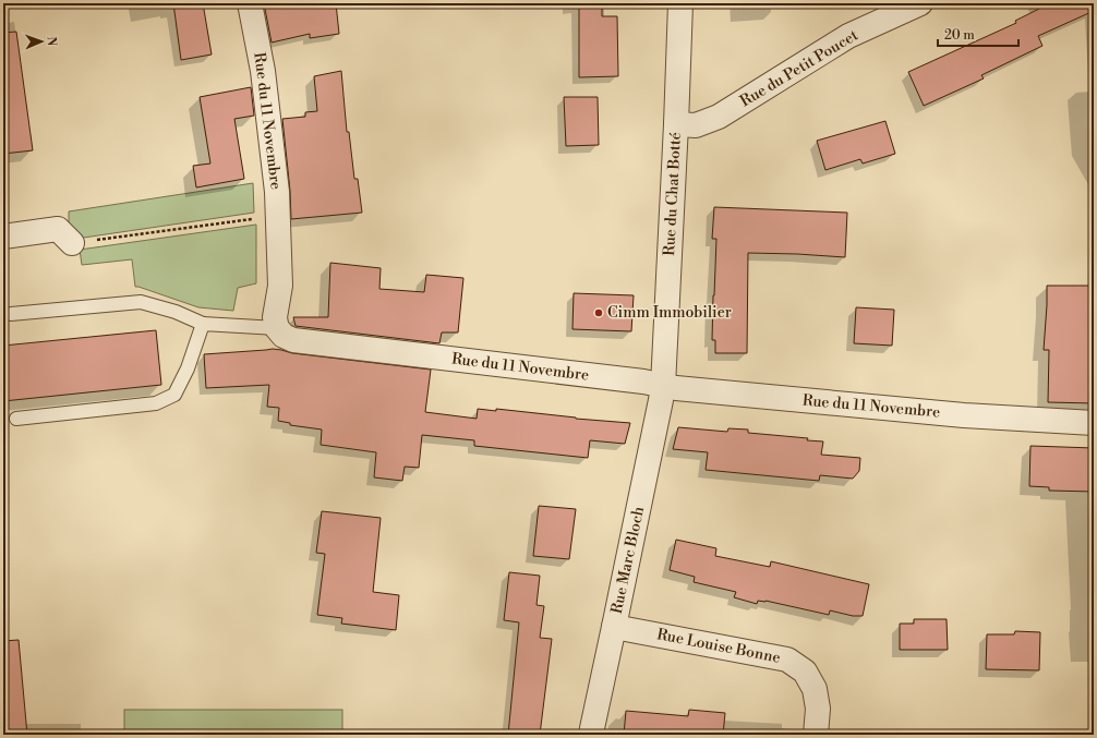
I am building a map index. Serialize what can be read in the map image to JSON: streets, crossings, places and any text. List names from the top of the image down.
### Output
{
  "streets": {
    "street": [
      "Rue du Petit Poucet",
      "Rue du 11 Novembre",
      "Rue du Chat Botté",
      "Rue Marc Bloch",
      "Rue Louise Bonne"
    ]
  },
  "crossings": [
    ["Rue du Petit Poucet", "Rue du Chat Botté"],
    ["Rue du 11 Novembre", "Rue du Chat Botté"],
    ["Rue du 11 Novembre", "Rue Marc Bloch"],
    ["Rue du Chat Botté", "Rue Marc Bloch"],
    ["Rue Marc Bloch", "Rue Louise Bonne"]
  ],
  "places": ["Cimm Immobilier"],
  "scale_bar": "20 m",
  "north": "right"
}
